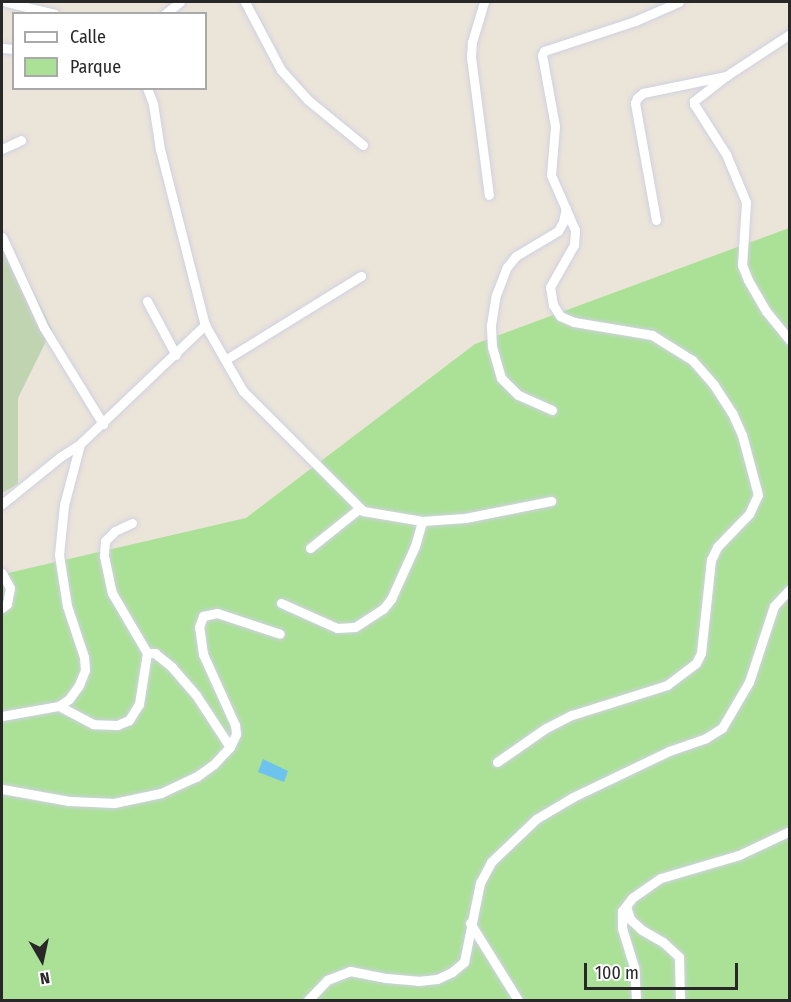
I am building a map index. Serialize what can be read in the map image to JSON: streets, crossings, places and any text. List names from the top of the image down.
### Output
{
  "legend": ["Calle", "Parque"],
  "scale_bar": "100 m",
  "north": "bottom"
}
